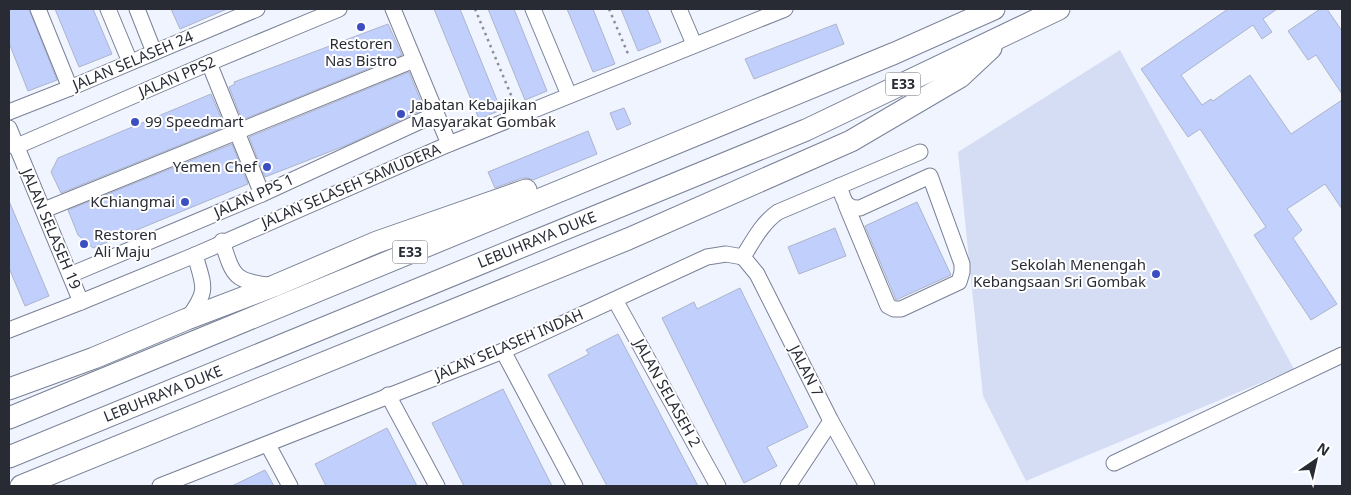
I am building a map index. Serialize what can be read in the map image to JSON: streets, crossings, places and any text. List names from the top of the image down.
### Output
{
  "streets": {
    "highway": ["E33", "LEBUHRAYA DUKE"],
    "street": [
      "JALAN SELASEH 24",
      "JALAN PPS2",
      "JALAN SELASEH SAMUDERA",
      "JALAN PPS 1",
      "JALAN SELASEH 19",
      "JALAN SELASEH INDAH",
      "JALAN 7",
      "JALAN SELASEH 2"
    ]
  },
  "crossings": [
    ["JALAN PPS2", "JALAN SELASEH 19"],
    ["JALAN SELASEH SAMUDERA", "JALAN SELASEH 19"],
    ["JALAN PPS 1", "JALAN SELASEH 19"],
    ["JALAN SELASEH INDAH", "JALAN 7"],
    ["JALAN SELASEH INDAH", "JALAN SELASEH 2"]
  ],
  "places": [
    "Restoren Nas Bistro",
    "Jabatan Kebajikan Masyarakat Gombak",
    "99 Speedmart",
    "Yemen Chef",
    "KChiangmai",
    "Restoren Ali Maju",
    "Sekolah Menengah Kebangsaan Sri Gombak"
  ],
  "north": "top right"
}
